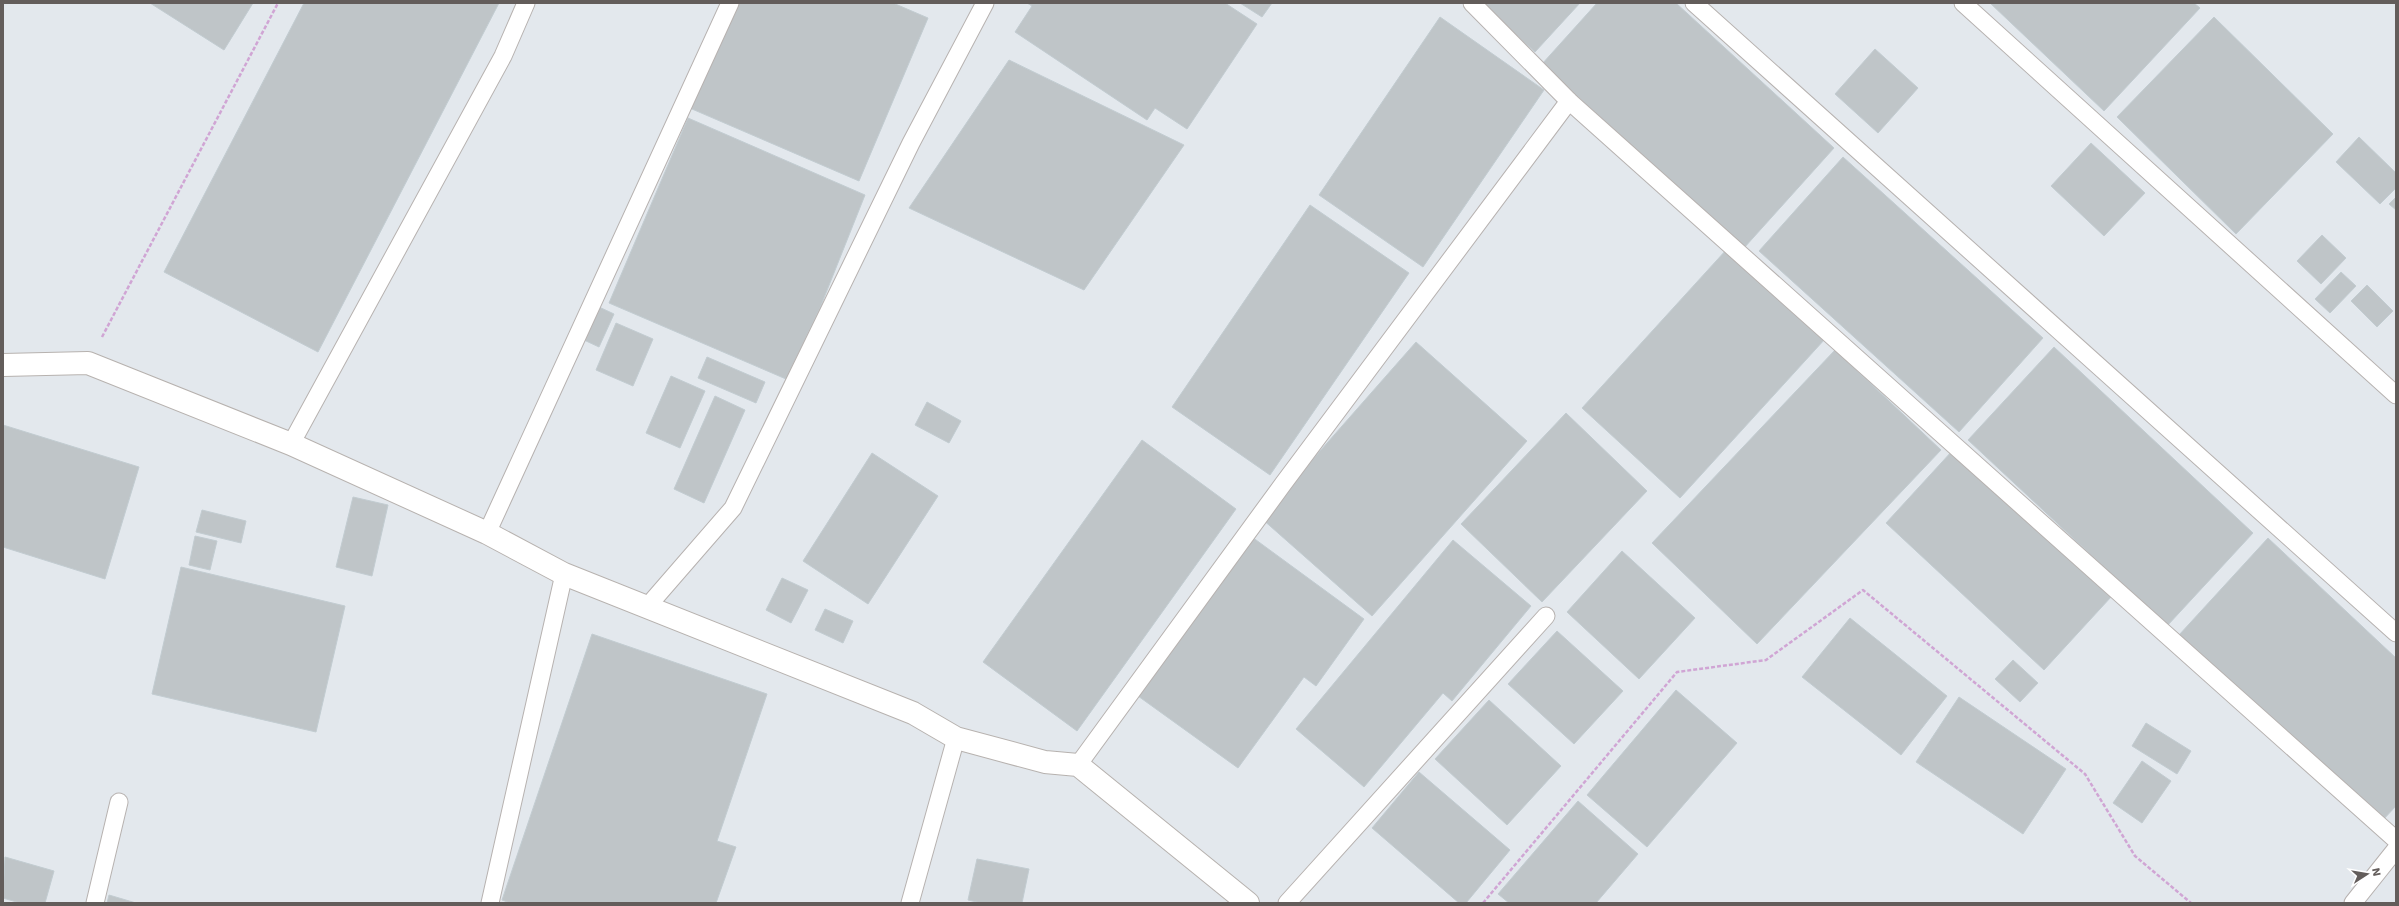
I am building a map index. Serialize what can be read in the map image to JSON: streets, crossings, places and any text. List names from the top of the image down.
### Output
{
  "north": "right"
}
